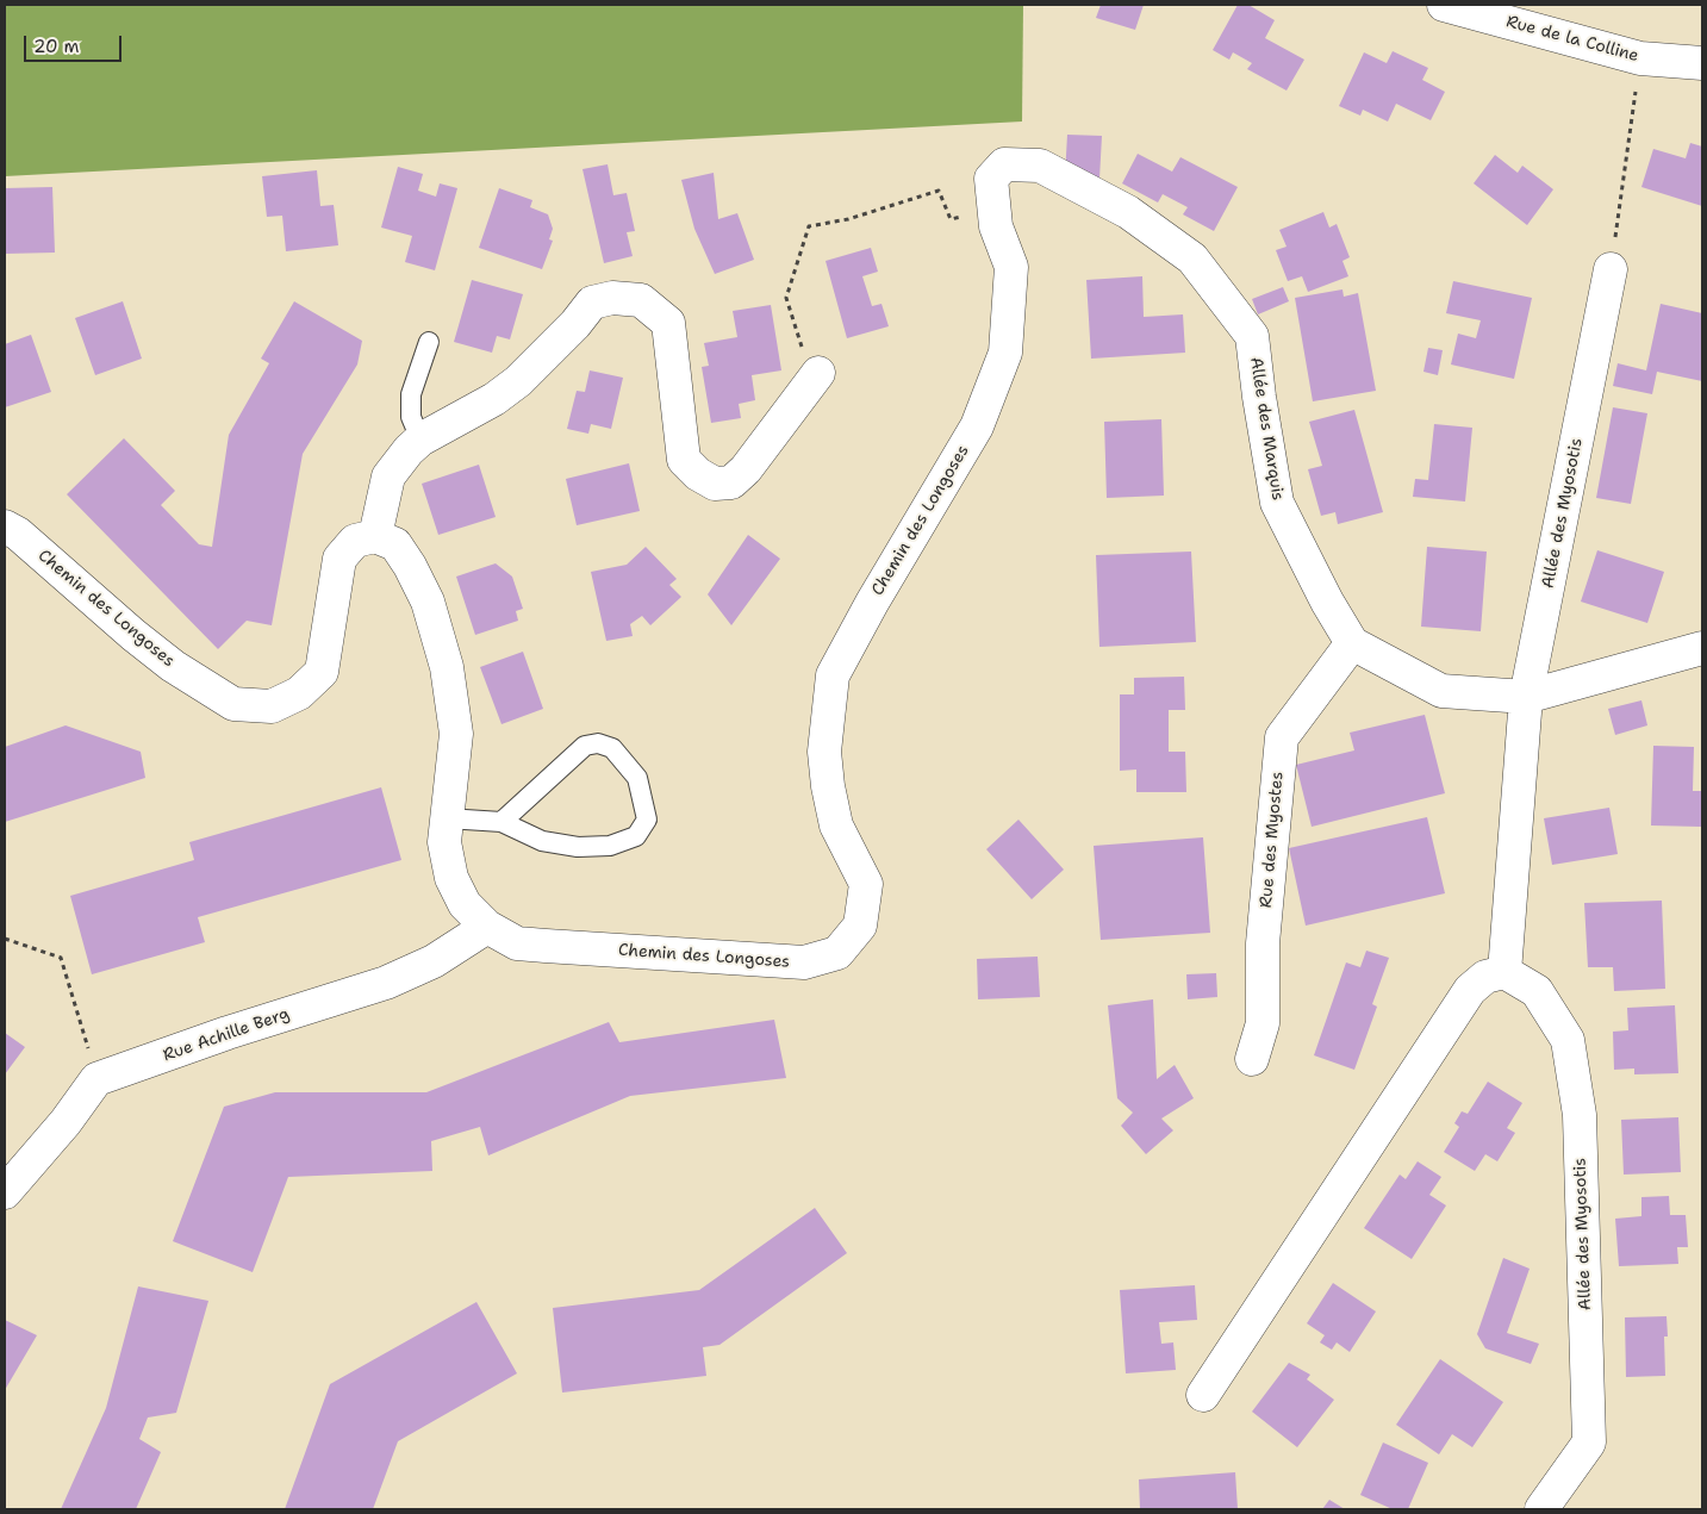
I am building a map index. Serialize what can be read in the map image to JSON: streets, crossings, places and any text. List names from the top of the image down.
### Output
{
  "streets": {
    "street": [
      "Rue de la Colline",
      "Allée des Marquis",
      "Allée des Myosotis",
      "Chemin des Longoses",
      "Rue des Myostes",
      "Rue Achille Berg"
    ]
  },
  "crossings": [
    ["Allée des Marquis", "Chemin des Longoses"],
    ["Allée des Marquis", "Rue des Myostes"],
    ["Chemin des Longoses", "Rue Achille Berg"]
  ],
  "scale_bar": "20 m"
}
